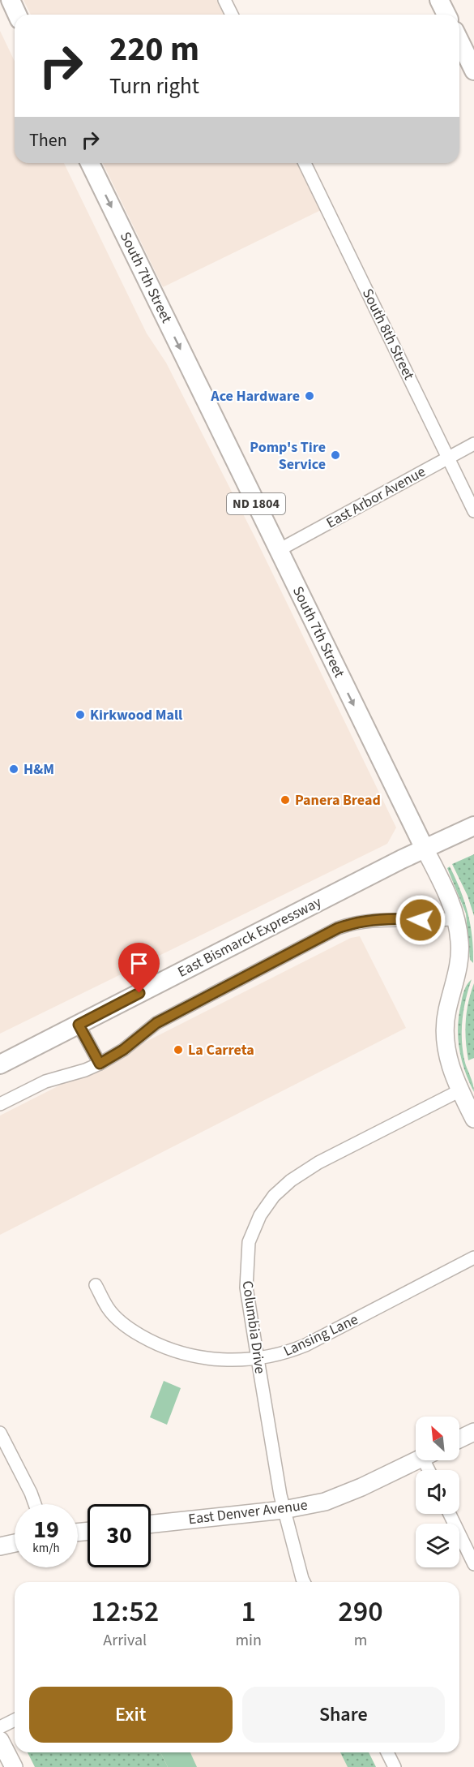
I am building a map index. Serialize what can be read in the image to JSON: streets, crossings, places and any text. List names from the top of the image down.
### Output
{
  "streets": {
    "main road": ["South 7th Street", "ND 1804", "East Bismarck Expressway"],
    "street": [
      "South 8th Street",
      "East Arbor Avenue",
      "Columbia Drive",
      "Lansing Lane",
      "East Denver Avenue"
    ]
  },
  "crossings": [
    ["South 7th Street", "East Arbor Avenue"],
    ["South 7th Street", "East Bismarck Expressway"],
    ["South 7th Street", "Columbia Drive"],
    ["South 8th Street", "East Arbor Avenue"],
    ["Columbia Drive", "Lansing Lane"],
    ["Columbia Drive", "East Denver Avenue"]
  ],
  "one_way": ["South 7th Street"],
  "places": [
    "Ace Hardware",
    "Pomp's Tire Service",
    "Kirkwood Mall",
    "H&M",
    "Panera Bread",
    "La Carreta"
  ],
  "north": "top left",
  "page": {
    "turn": ["220 m", "Turn right"],
    "then": "Then",
    "speed": "19 km/h",
    "limit": "30",
    "eta": [
      "12:52",
      "Arrival",
      "1",
      "min",
      "290",
      "m"
    ],
    "buttons": ["Exit", "Share"]
  }
}
